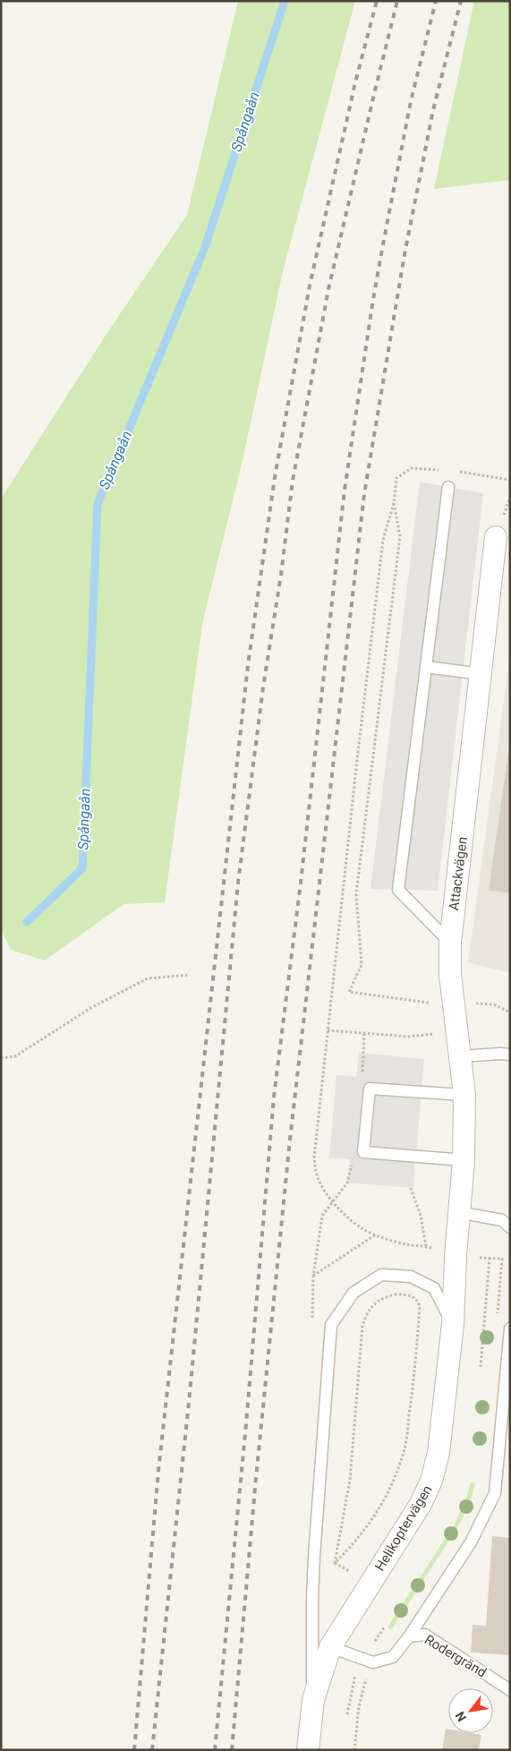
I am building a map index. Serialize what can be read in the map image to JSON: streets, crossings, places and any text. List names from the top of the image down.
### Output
{
  "streets": {
    "street": ["Attackvägen", "Helikoptervägen"],
    "lane": ["Rodergränd"]
  },
  "crossings": [
    ["Attackvägen", "Helikoptervägen"],
    ["Helikoptervägen", "Rodergränd"]
  ],
  "water": ["Spångaån"],
  "north": "bottom left"
}
